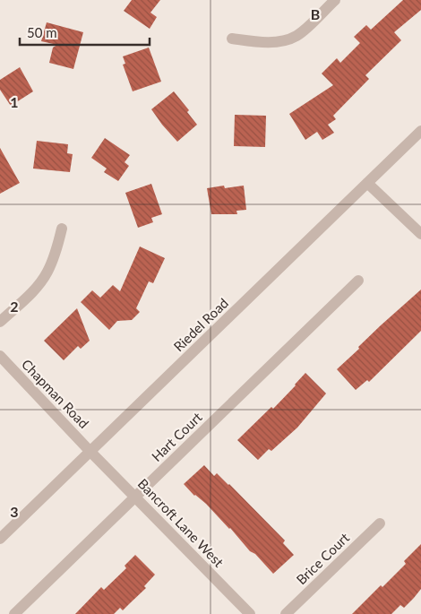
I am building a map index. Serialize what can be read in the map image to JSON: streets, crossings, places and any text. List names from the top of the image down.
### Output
{
  "streets": {
    "street": [
      "Riedel Road",
      "Chapman Road",
      "Hart Court",
      "Bancroft Lane West",
      "Brice Court"
    ]
  },
  "crossings": [
    ["Riedel Road", "Chapman Road"],
    ["Riedel Road", "Bancroft Lane West"],
    ["Chapman Road", "Bancroft Lane West"],
    ["Hart Court", "Bancroft Lane West"]
  ],
  "scale_bar": "50 m",
  "grid": {
    "columns": ["B"],
    "rows": ["1", "2", "3"]
  }
}
